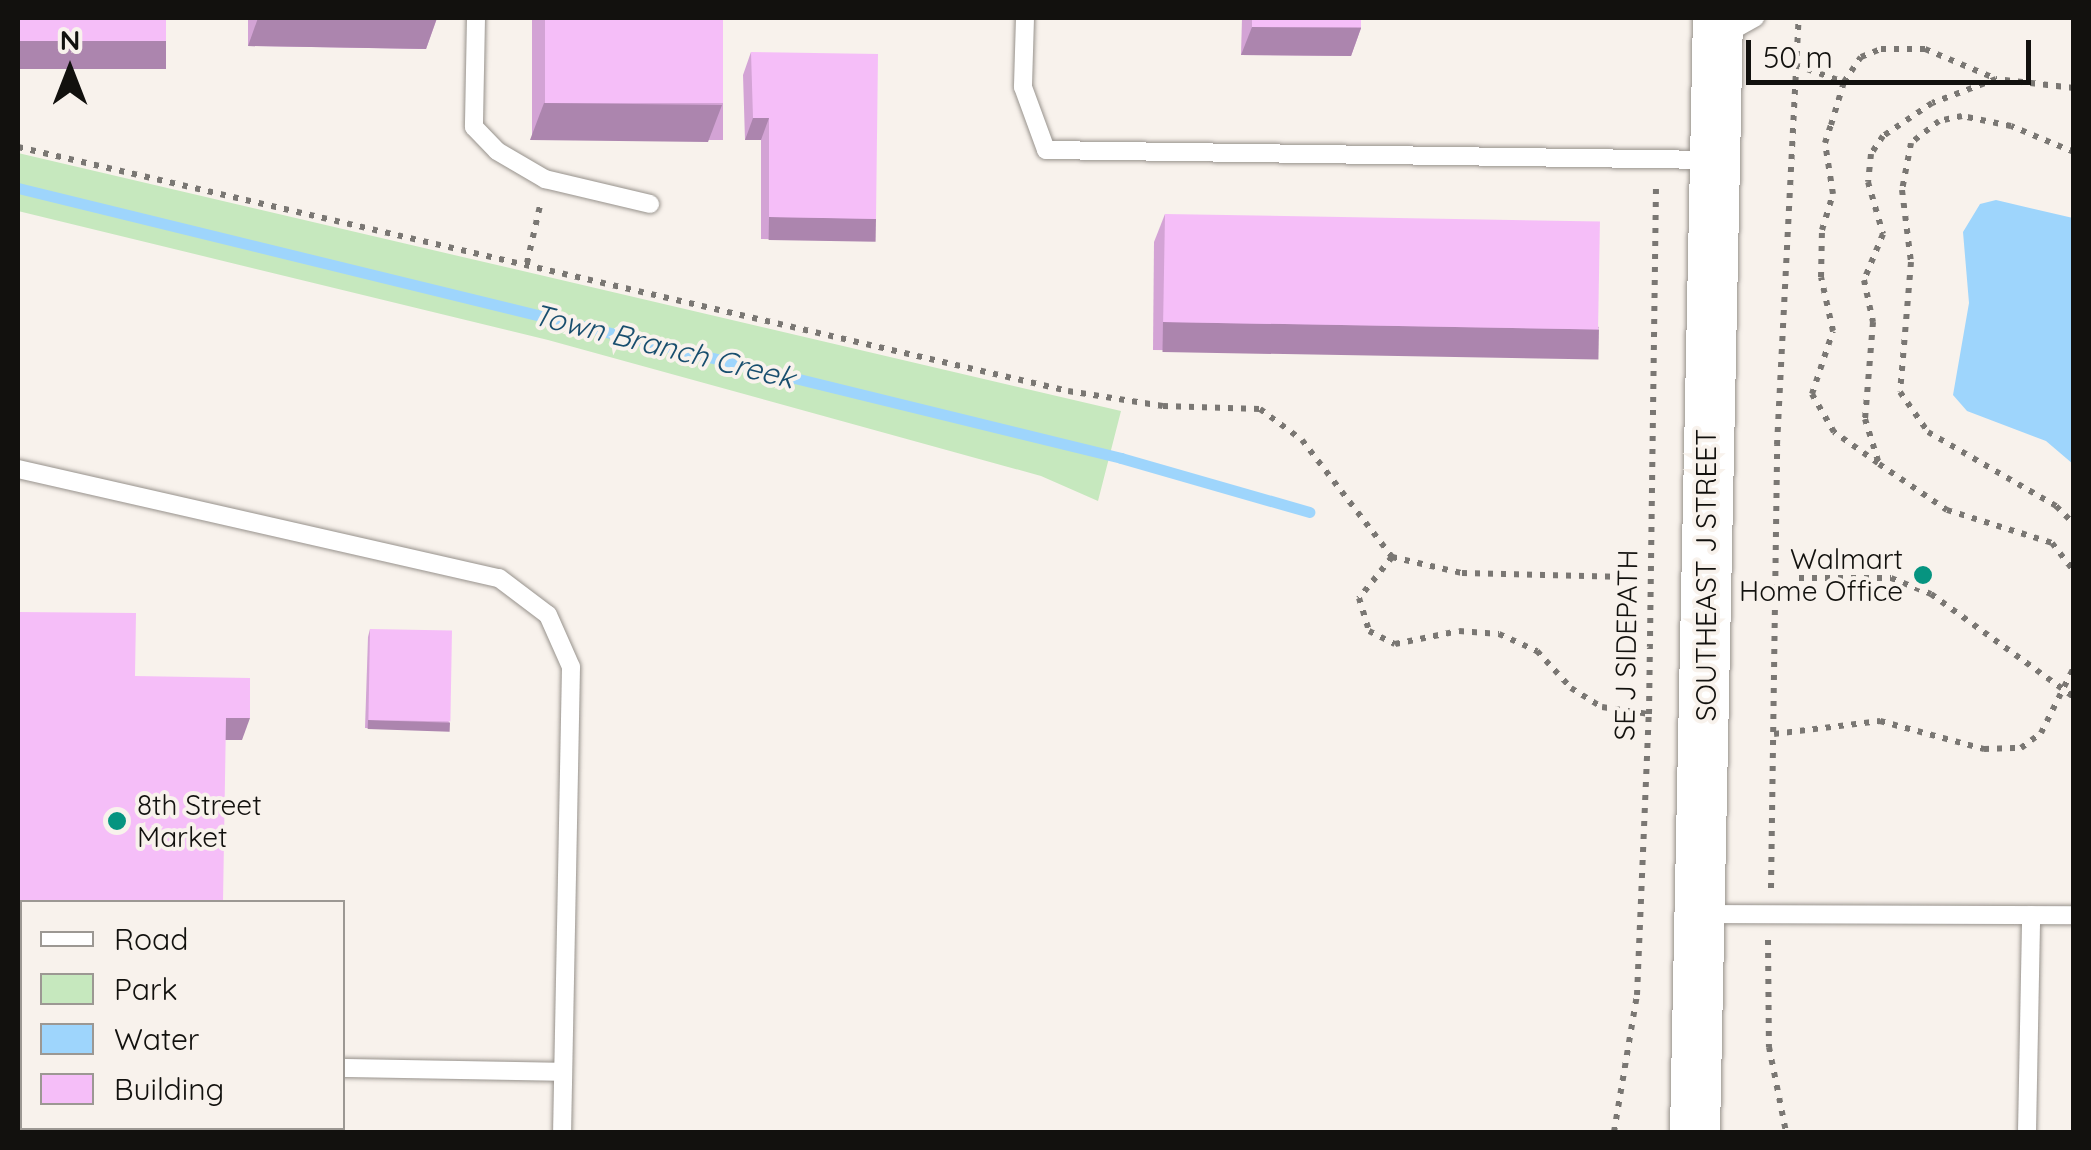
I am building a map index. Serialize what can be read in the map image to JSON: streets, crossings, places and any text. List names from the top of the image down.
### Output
{
  "streets": {
    "main road": ["SOUTHEAST J STREET"],
    "path": ["SE J SIDEPATH"]
  },
  "water": ["Town Branch Creek"],
  "places": ["Walmart Home Office", "8th Street Market"],
  "legend": [
    "Road",
    "Park",
    "Water",
    "Building"
  ],
  "scale_bar": "50 m",
  "north": "top"
}
